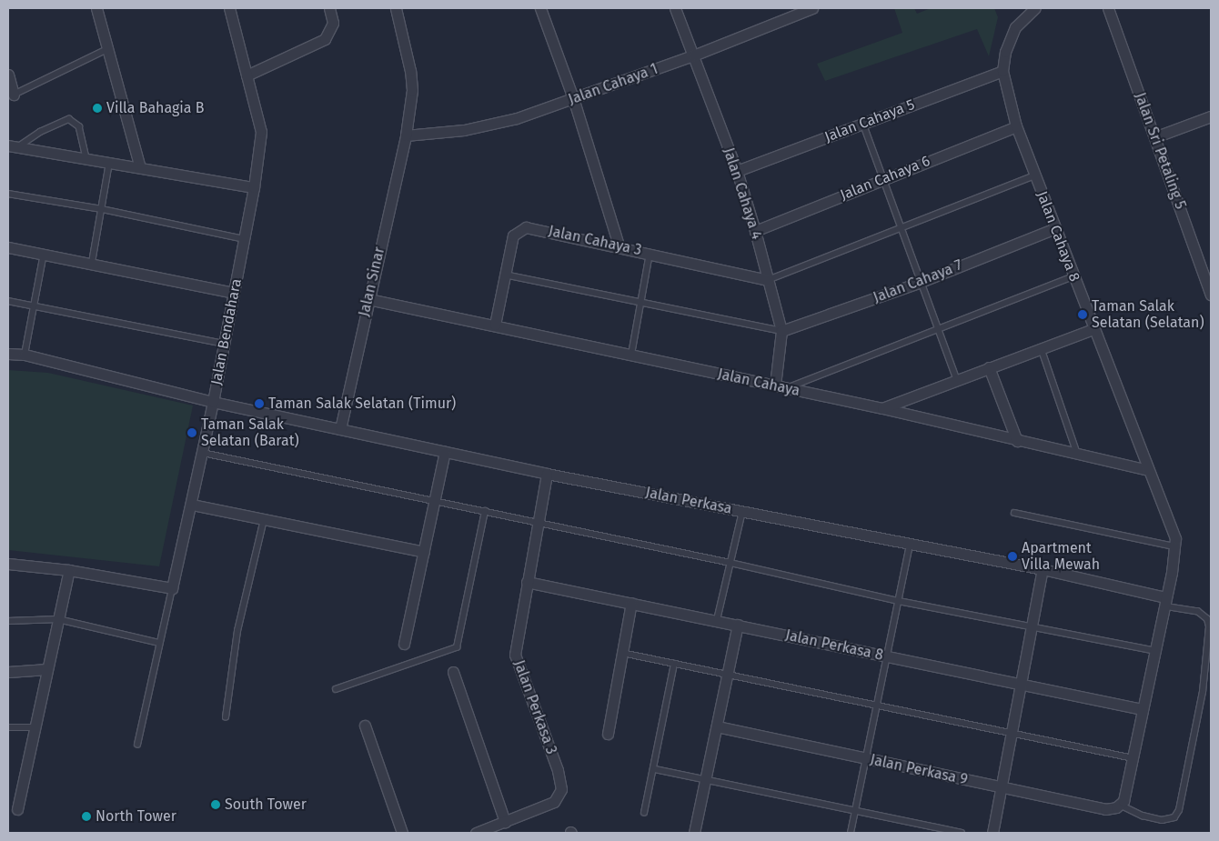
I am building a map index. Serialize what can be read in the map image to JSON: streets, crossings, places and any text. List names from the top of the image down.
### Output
{
  "streets": {
    "street": [
      "Jalan Cahaya 1",
      "Jalan Cahaya 5",
      "Jalan Sri Petaling 5",
      "Jalan Cahaya 6",
      "Jalan Cahaya 4",
      "Jalan Cahaya 8",
      "Jalan Cahaya 3",
      "Jalan Sinar",
      "Jalan Cahaya 7",
      "Jalan Bendahara",
      "Jalan Cahaya",
      "Jalan Perkasa",
      "Jalan Perkasa 8",
      "Jalan Perkasa 3",
      "Jalan Perkasa 9"
    ]
  },
  "crossings": [
    ["Jalan Cahaya 1", "Jalan Cahaya 4"],
    ["Jalan Cahaya 1", "Jalan Sinar"],
    ["Jalan Cahaya 5", "Jalan Cahaya 4"],
    ["Jalan Cahaya 5", "Jalan Cahaya 8"],
    ["Jalan Cahaya 6", "Jalan Cahaya 4"],
    ["Jalan Cahaya 6", "Jalan Cahaya 8"],
    ["Jalan Cahaya 4", "Jalan Cahaya 3"],
    ["Jalan Cahaya 4", "Jalan Cahaya 7"],
    ["Jalan Cahaya 4", "Jalan Cahaya"],
    ["Jalan Cahaya 8", "Jalan Cahaya 7"],
    ["Jalan Cahaya 8", "Jalan Cahaya"],
    ["Jalan Cahaya 8", "Jalan Perkasa"],
    ["Jalan Cahaya 8", "Jalan Perkasa 8"],
    ["Jalan Cahaya 8", "Jalan Perkasa 9"],
    ["Jalan Cahaya 3", "Jalan Cahaya"],
    ["Jalan Sinar", "Jalan Cahaya"],
    ["Jalan Sinar", "Jalan Perkasa"],
    ["Jalan Bendahara", "Jalan Perkasa"],
    ["Jalan Perkasa", "Jalan Perkasa 3"],
    ["Jalan Perkasa 8", "Jalan Perkasa 3"]
  ],
  "places": [
    "Villa Bahagia B",
    "Taman Salak Selatan (Selatan)",
    "Taman Salak Selatan (Timur)",
    "Taman Salak Selatan (Barat)",
    "Apartment Villa Mewah",
    "South Tower",
    "North Tower"
  ]
}
